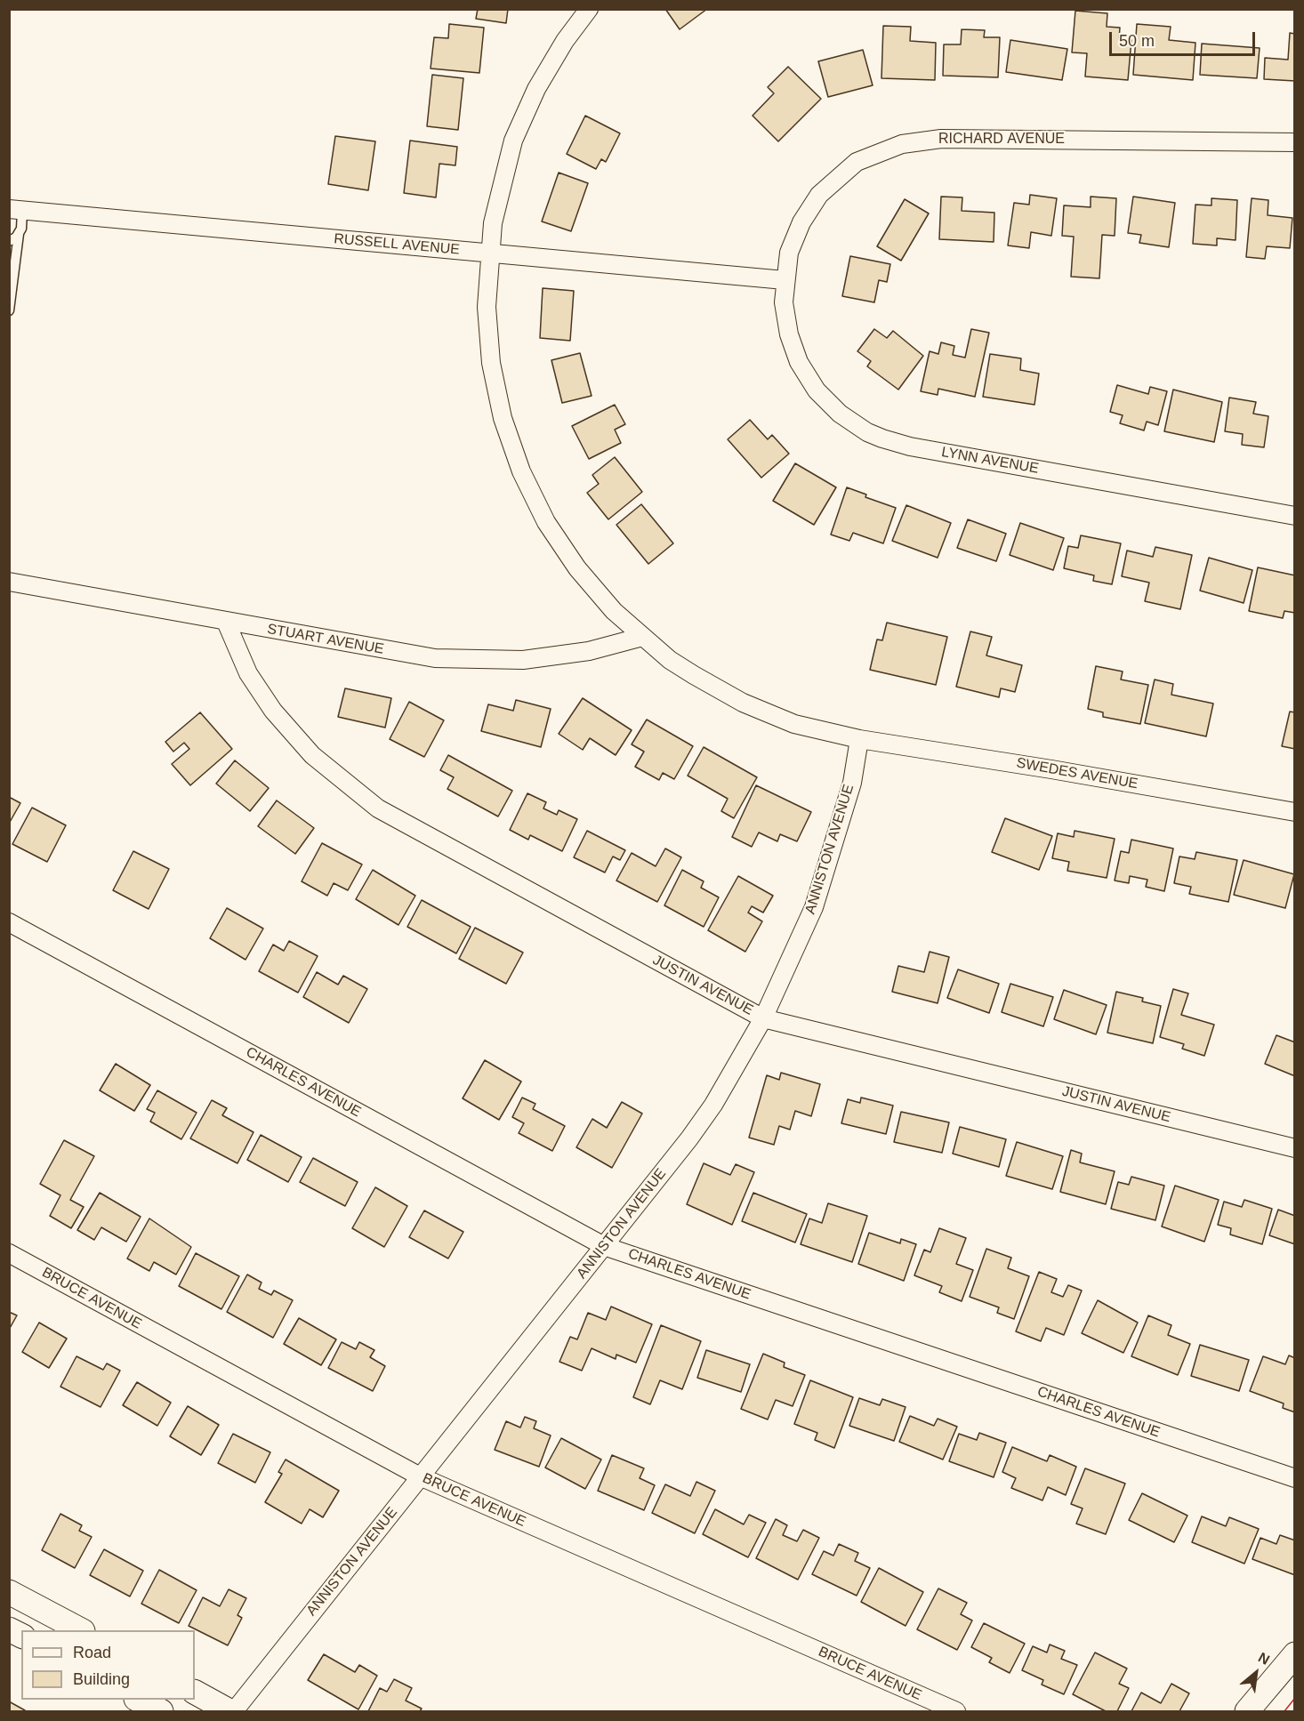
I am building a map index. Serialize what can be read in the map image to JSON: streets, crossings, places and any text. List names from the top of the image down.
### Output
{
  "streets": {
    "street": [
      "RICHARD AVENUE",
      "RUSSELL AVENUE",
      "LYNN AVENUE",
      "STUART AVENUE",
      "SWEDES AVENUE",
      "ANNISTON AVENUE",
      "JUSTIN AVENUE",
      "CHARLES AVENUE",
      "BRUCE AVENUE"
    ]
  },
  "crossings": [
    ["RICHARD AVENUE", "RUSSELL AVENUE"],
    ["RICHARD AVENUE", "LYNN AVENUE"],
    ["RUSSELL AVENUE", "LYNN AVENUE"],
    ["STUART AVENUE", "JUSTIN AVENUE"],
    ["SWEDES AVENUE", "ANNISTON AVENUE"],
    ["ANNISTON AVENUE", "JUSTIN AVENUE"],
    ["ANNISTON AVENUE", "CHARLES AVENUE"],
    ["ANNISTON AVENUE", "BRUCE AVENUE"]
  ],
  "legend": ["Road", "Building"],
  "scale_bar": "50 m",
  "north": "top right"
}
